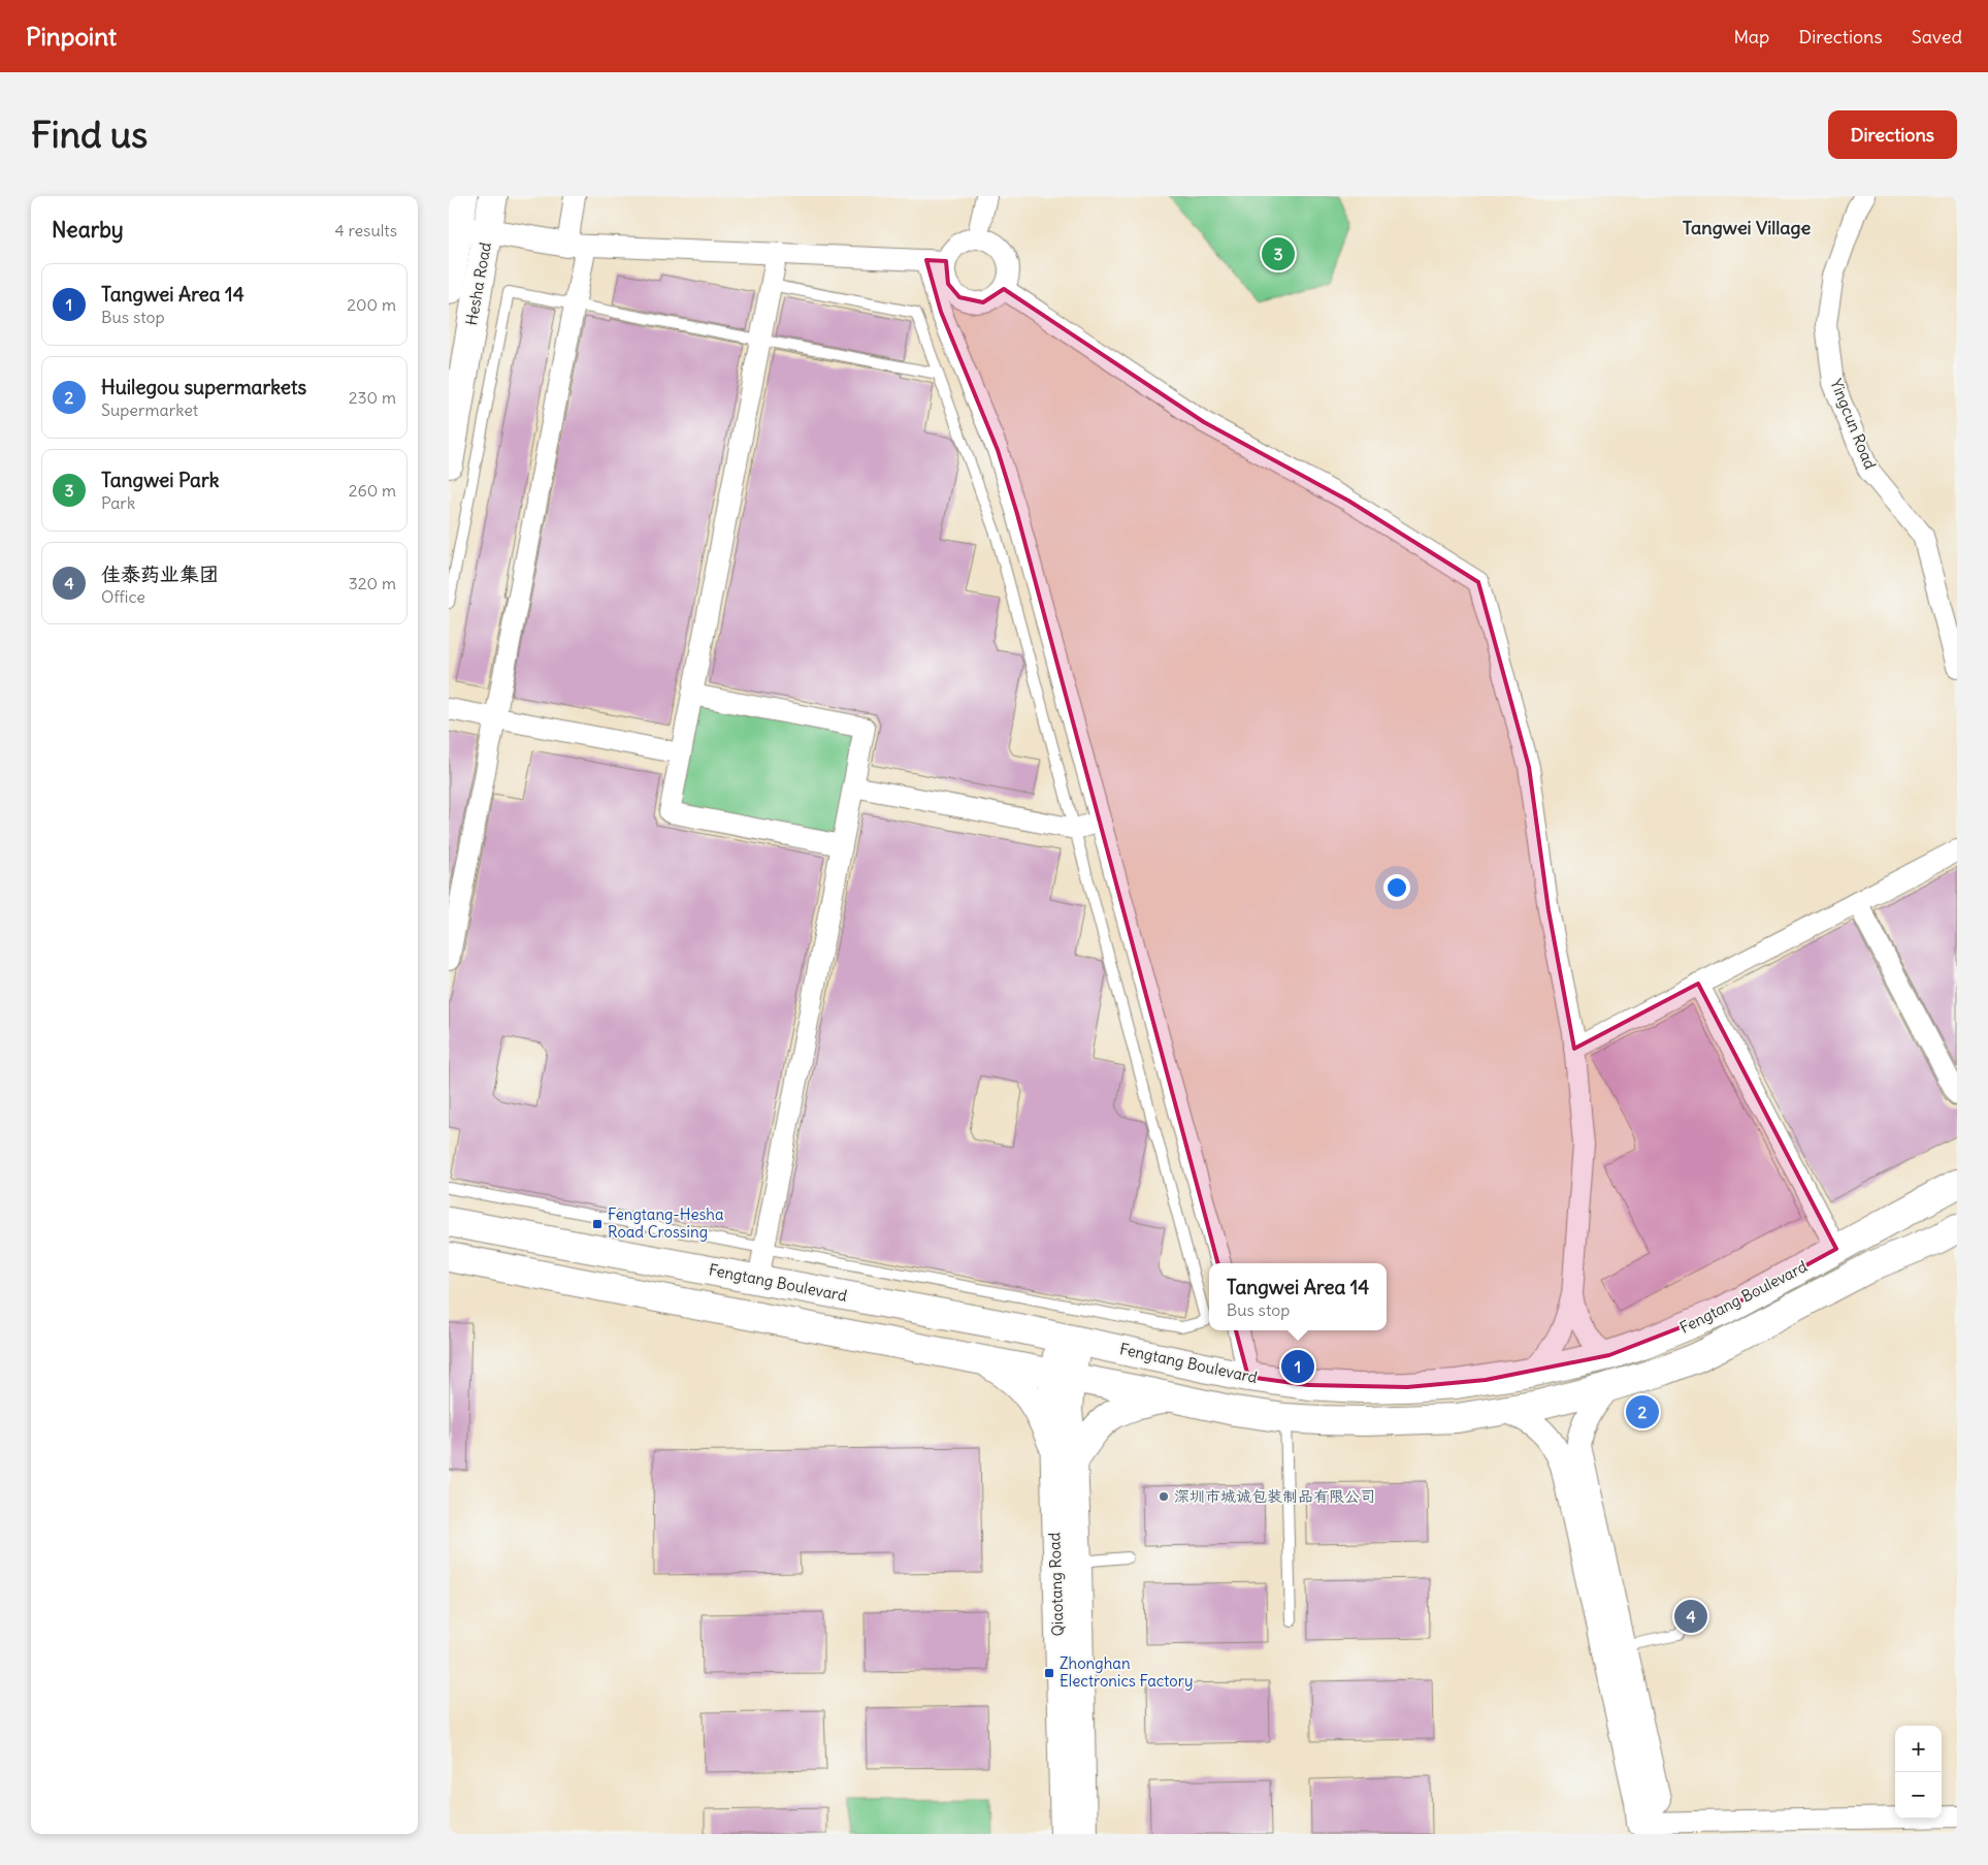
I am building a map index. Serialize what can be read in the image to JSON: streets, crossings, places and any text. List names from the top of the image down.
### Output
{
  "streets": {
    "main road": ["Hesha Road", "Fengtang Boulevard"],
    "street": ["Yingcun Road", "Qiaotang Road"]
  },
  "crossings": [
    ["Fengtang Boulevard", "Qiaotang Road"]
  ],
  "districts": ["Tangwei Village"],
  "places": {
    "transit": ["Fengtang-Hesha Road Crossing", "Zhonghan Electronics Factory"],
    "other": ["深圳市城诚包装制品有限公司"]
  },
  "page": {
    "header": "Pinpoint",
    "nav": ["Map", "Directions", "Saved"],
    "buttons": "Directions",
    "title": "Find us",
    "heading": ["Nearby", "4 results"],
    "pins": [
      "3",
      "1",
      "2",
      "4"
    ],
    "list": [
      {
        "mark": "1",
        "name": "Tangwei Area 14",
        "note": "Bus stop",
        "value": "200 m"
      },
      {
        "mark": "2",
        "name": "Huilegou supermarkets",
        "note": "Supermarket",
        "value": "230 m"
      },
      {
        "mark": "3",
        "name": "Tangwei Park",
        "note": "Park",
        "value": "260 m"
      },
      {
        "mark": "4",
        "name": "佳泰药业集团",
        "note": "Office",
        "value": "320 m"
      }
    ],
    "popup": ["Tangwei Area 14", "Bus stop"],
    "map_buttons": ["+", "−"]
  }
}
